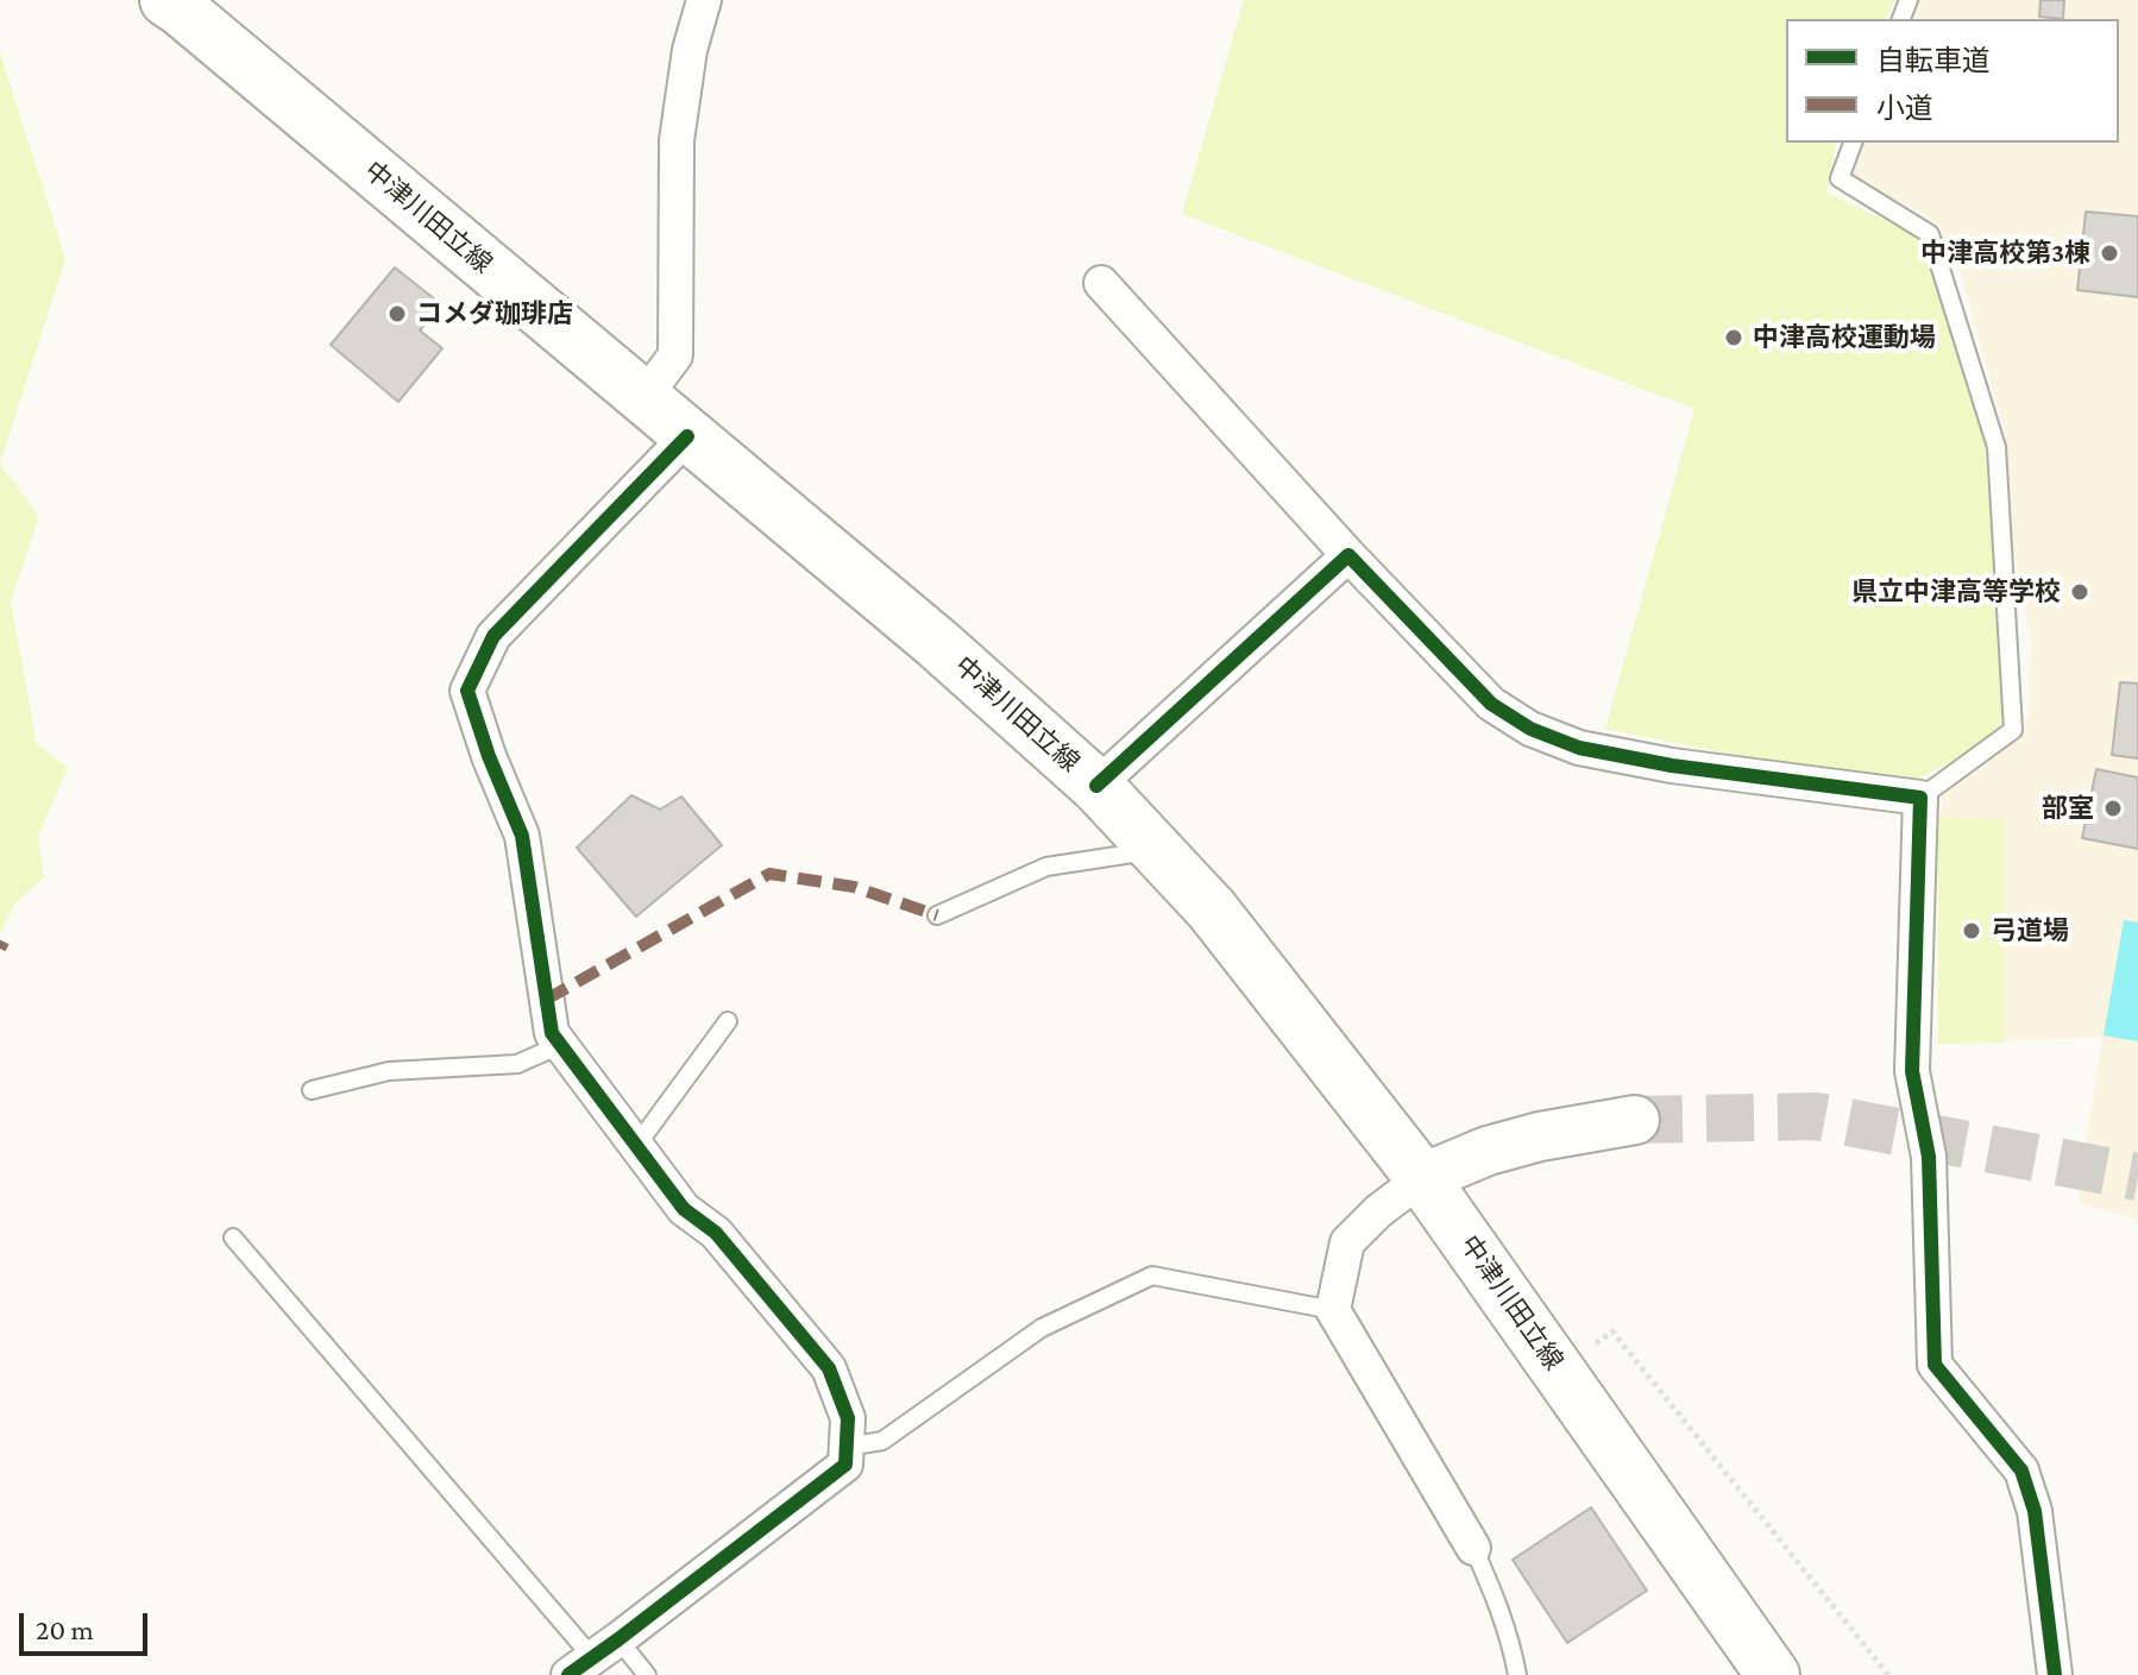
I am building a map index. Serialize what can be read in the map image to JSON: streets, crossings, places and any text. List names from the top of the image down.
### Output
{
  "streets": {
    "main road": ["中津川田立線"]
  },
  "places": [
    "中津高校第3棟",
    "コメダ珈琲店",
    "中津高校運動場",
    "県立中津高等学校",
    "部室",
    "弓道場"
  ],
  "legend": ["自転車道", "小道"],
  "scale_bar": "20 m"
}
